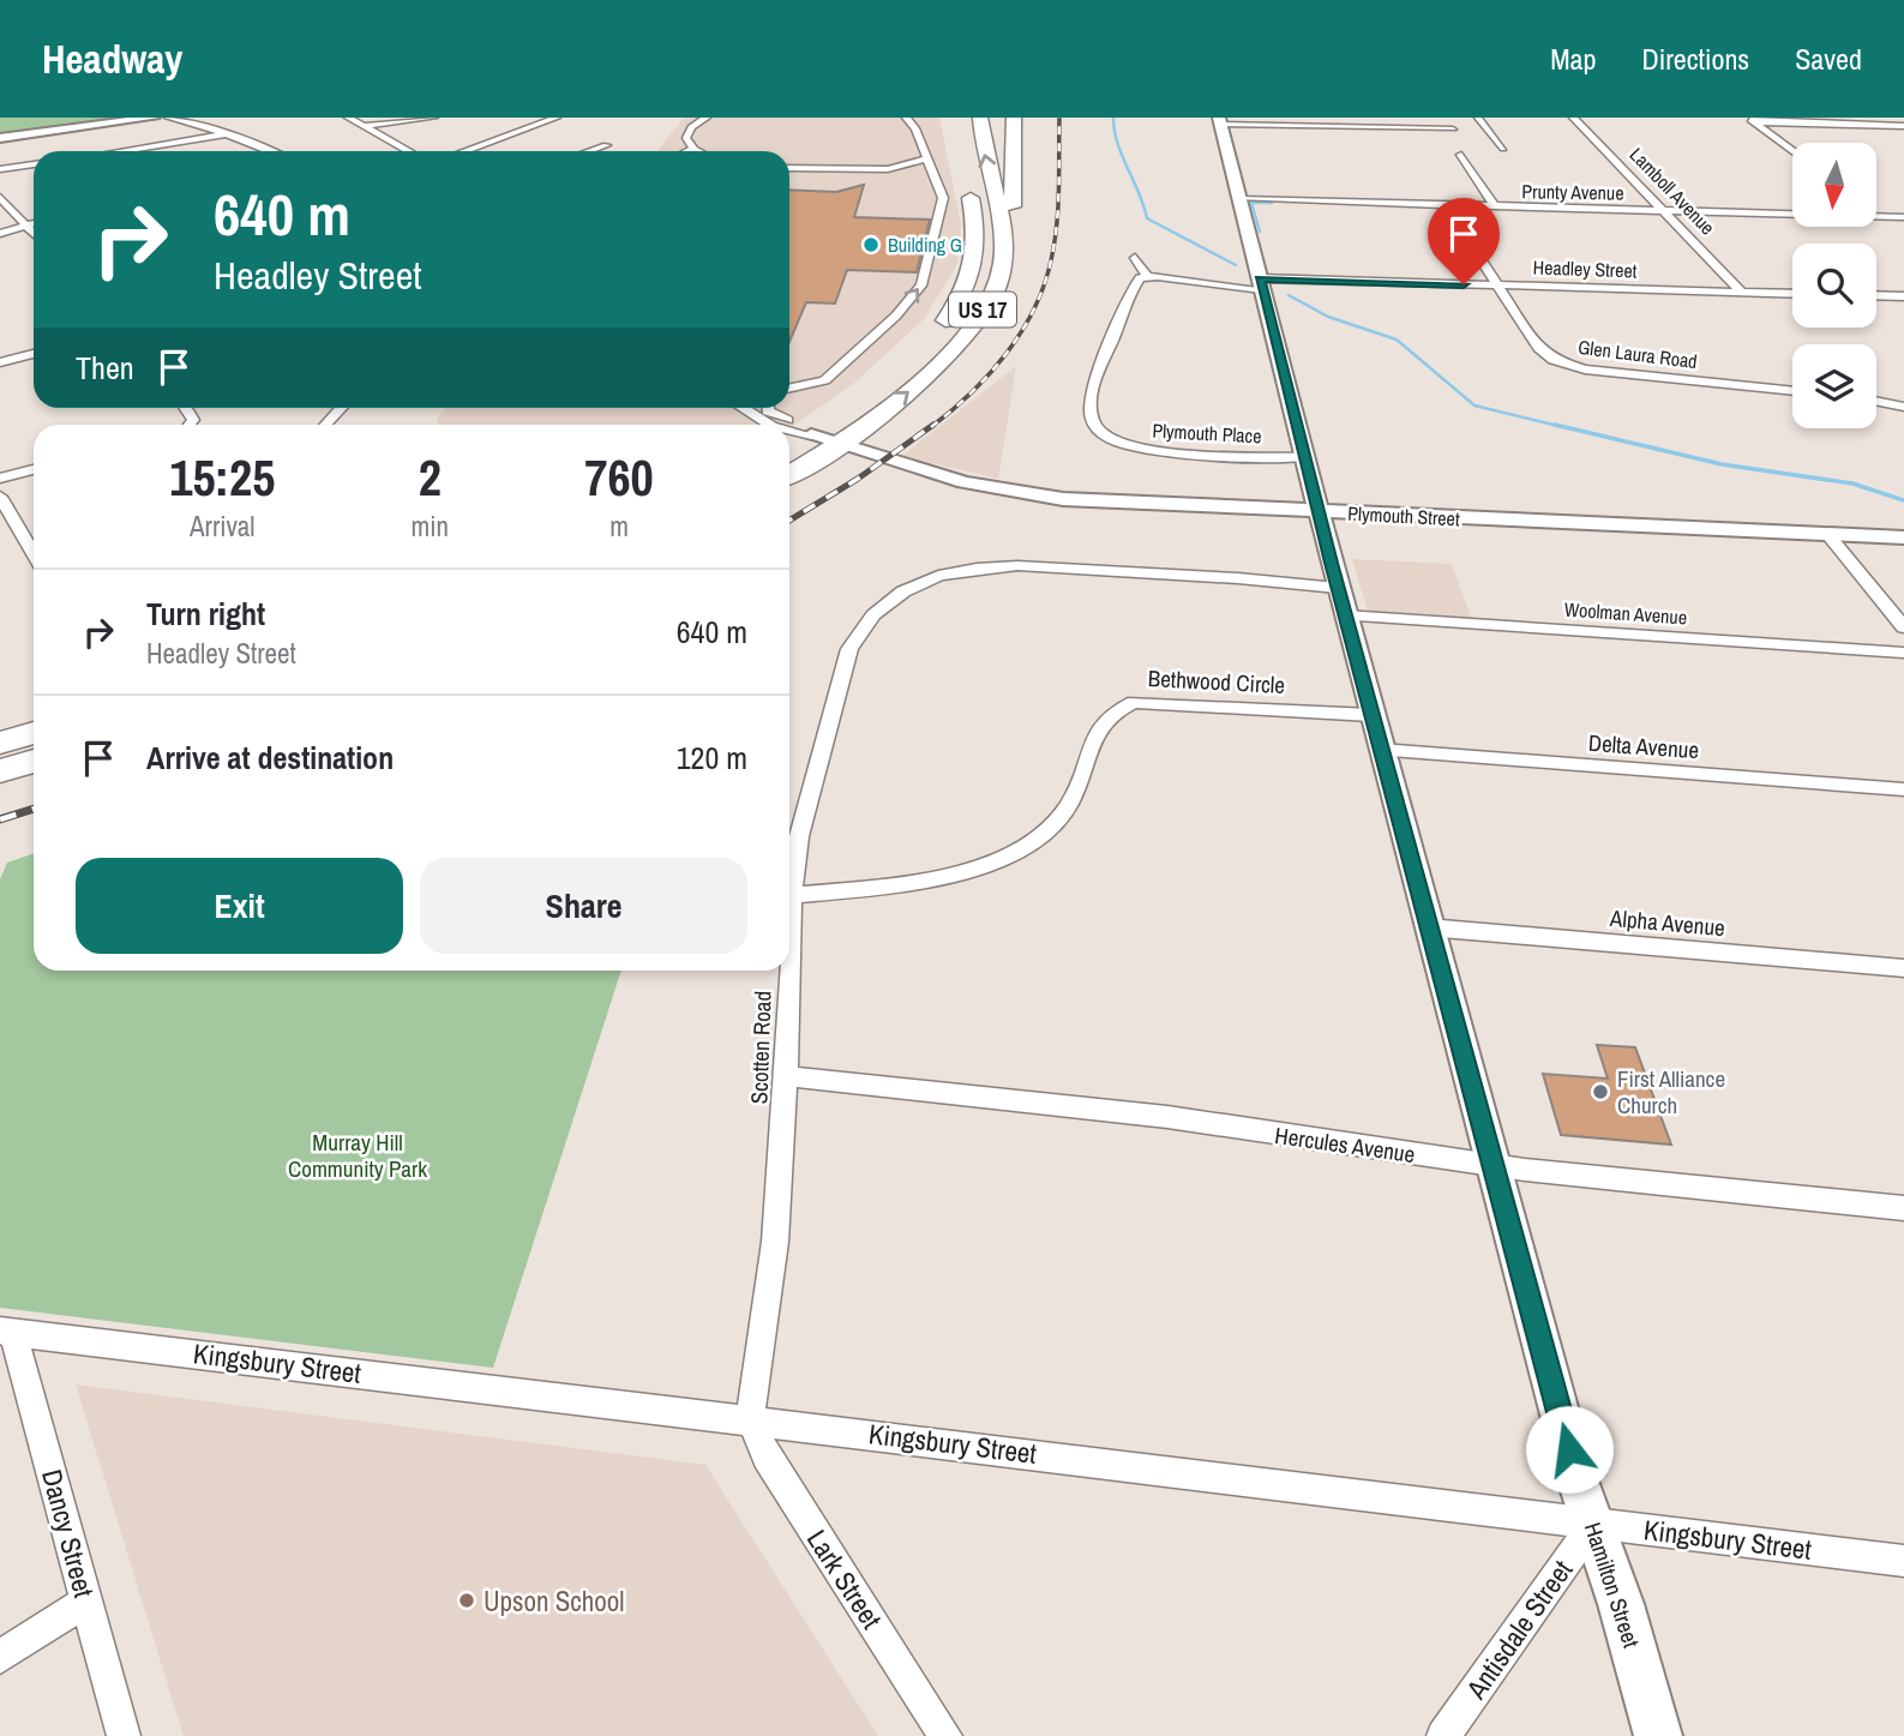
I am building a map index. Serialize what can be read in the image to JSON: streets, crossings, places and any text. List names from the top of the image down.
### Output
{
  "streets": {
    "highway": ["US 17"],
    "street": [
      "Lamboll Avenue",
      "Prunty Avenue",
      "Headley Street",
      "Glen Laura Road",
      "Plymouth Place",
      "Plymouth Street",
      "Woolman Avenue",
      "Bethwood Circle",
      "Delta Avenue",
      "Alpha Avenue",
      "Scotten Road",
      "Hercules Avenue",
      "Kingsbury Street",
      "Dancy Street",
      "Lark Street",
      "Hamilton Street",
      "Antisdale Street"
    ]
  },
  "crossings": [
    ["Lamboll Avenue", "Prunty Avenue"],
    ["Lamboll Avenue", "Headley Street"],
    ["Prunty Avenue", "Glen Laura Road"],
    ["Prunty Avenue", "Hamilton Street"],
    ["Headley Street", "Glen Laura Road"],
    ["Headley Street", "Hamilton Street"],
    ["US 17", "Plymouth Street"],
    ["Plymouth Place", "Hamilton Street"],
    ["Plymouth Street", "Hamilton Street"],
    ["Woolman Avenue", "Scotten Road"],
    ["Woolman Avenue", "Hamilton Street"],
    ["Bethwood Circle", "Scotten Road"],
    ["Bethwood Circle", "Hamilton Street"],
    ["Delta Avenue", "Hamilton Street"],
    ["Alpha Avenue", "Hamilton Street"],
    ["Scotten Road", "Hercules Avenue"],
    ["Scotten Road", "Kingsbury Street"],
    ["Scotten Road", "Lark Street"],
    ["Scotten Road", "Hamilton Street"],
    ["Hercules Avenue", "Hamilton Street"],
    ["Kingsbury Street", "Dancy Street"],
    ["Kingsbury Street", "Lark Street"],
    ["Kingsbury Street", "Hamilton Street"],
    ["Kingsbury Street", "Antisdale Street"],
    ["Hamilton Street", "Antisdale Street"]
  ],
  "parks": ["Murray Hill Community Park"],
  "places": ["Building G", "First Alliance Church", "Upson School"],
  "north": "bottom",
  "page": {
    "header": "Headway",
    "nav": ["Map", "Directions", "Saved"],
    "turn": ["640 m", "Headley Street"],
    "then": "Then",
    "eta": [
      "15:25",
      "Arrival",
      "2",
      "min",
      "760",
      "m"
    ],
    "list": [
      {
        "name": "Turn right",
        "note": "Headley Street",
        "value": "640 m"
      },
      {
        "name": "Arrive at destination",
        "value": "120 m"
      }
    ],
    "buttons": ["Exit", "Share"]
  }
}
